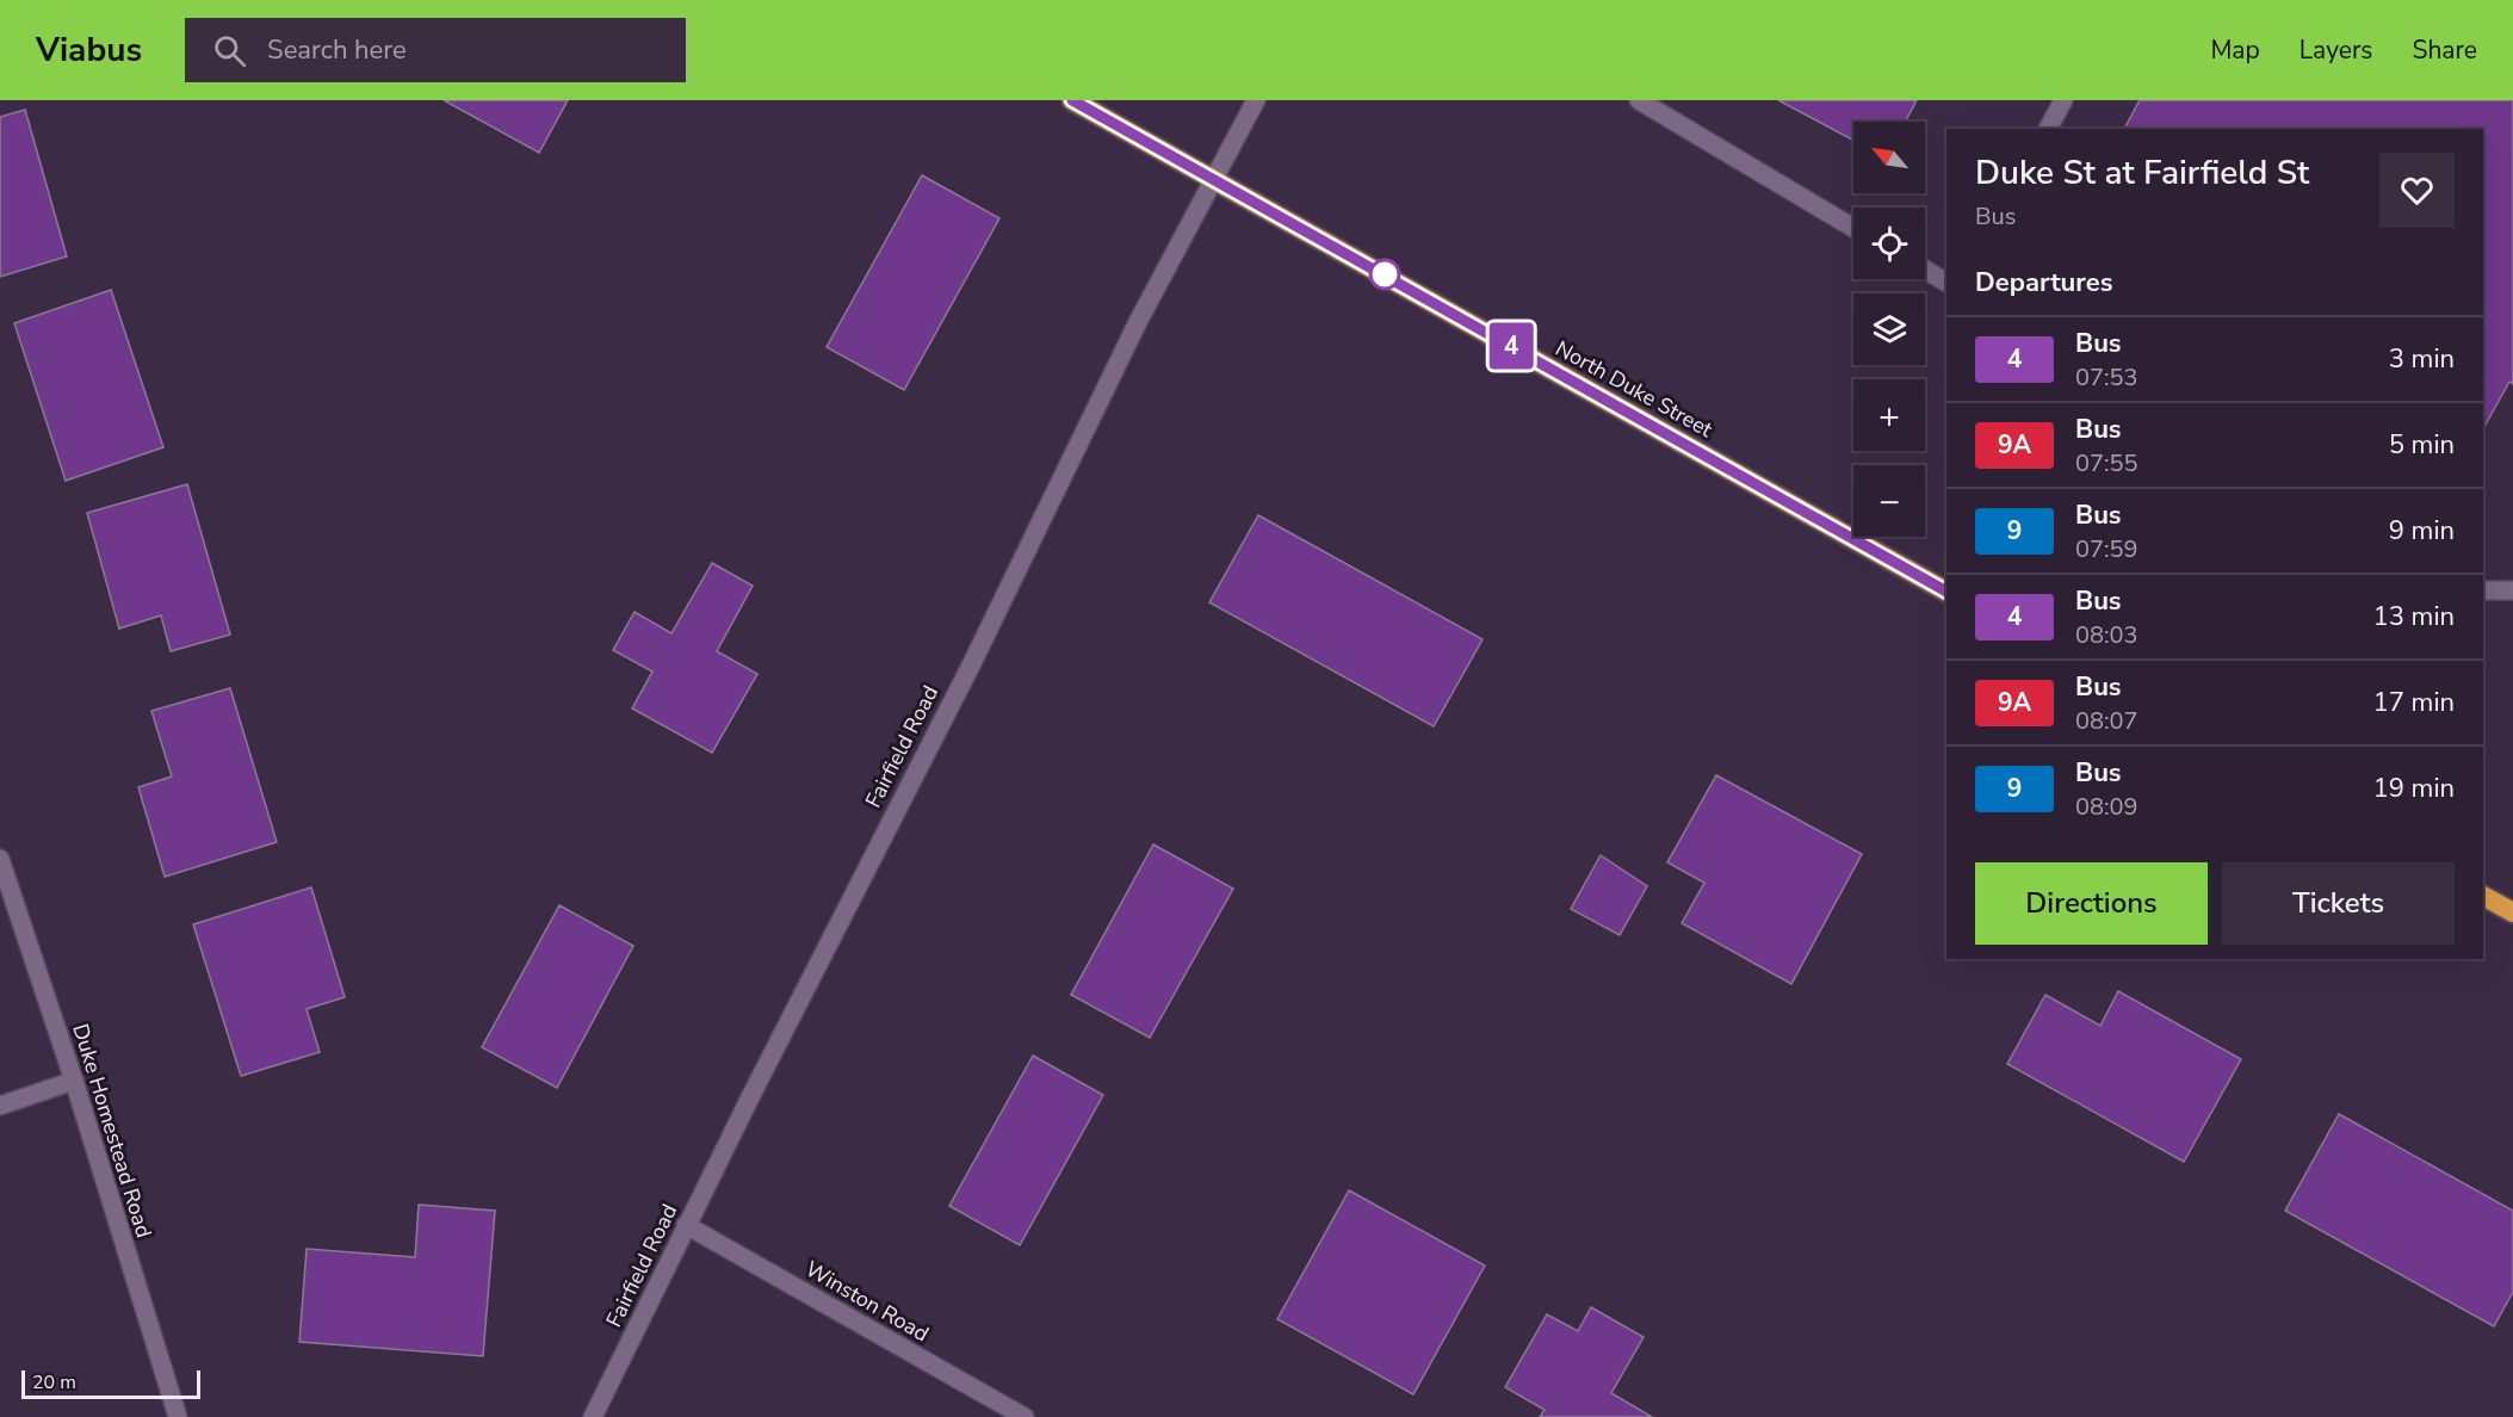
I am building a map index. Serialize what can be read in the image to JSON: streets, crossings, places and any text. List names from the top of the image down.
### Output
{
  "streets": {
    "highway": ["North Duke Street"],
    "street": ["Fairfield Road", "Duke Homestead Road", "Winston Road"]
  },
  "crossings": [
    ["North Duke Street", "Fairfield Road"],
    ["Fairfield Road", "Winston Road"]
  ],
  "lines": ["bus line 4"],
  "scale_bar": "20 m",
  "north": "top left",
  "page": {
    "header": "Viabus",
    "search": "Search here",
    "nav": ["Map", "Layers", "Share"],
    "on_map": "4",
    "map_buttons": ["+", "−"],
    "heading": [
      ["Duke St at Fairfield St", "Bus"],
      "Departures"
    ],
    "list": [
      {
        "mark": "4",
        "name": "Bus",
        "note": "07:53",
        "value": "3 min"
      },
      {
        "mark": "9A",
        "name": "Bus",
        "note": "07:55",
        "value": "5 min"
      },
      {
        "mark": "9",
        "name": "Bus",
        "note": "07:59",
        "value": "9 min"
      },
      {
        "mark": "4",
        "name": "Bus",
        "note": "08:03",
        "value": "13 min"
      },
      {
        "mark": "9A",
        "name": "Bus",
        "note": "08:07",
        "value": "17 min"
      },
      {
        "mark": "9",
        "name": "Bus",
        "note": "08:09",
        "value": "19 min"
      }
    ],
    "buttons": ["Directions", "Tickets"],
    "scale": "20 m"
  }
}
